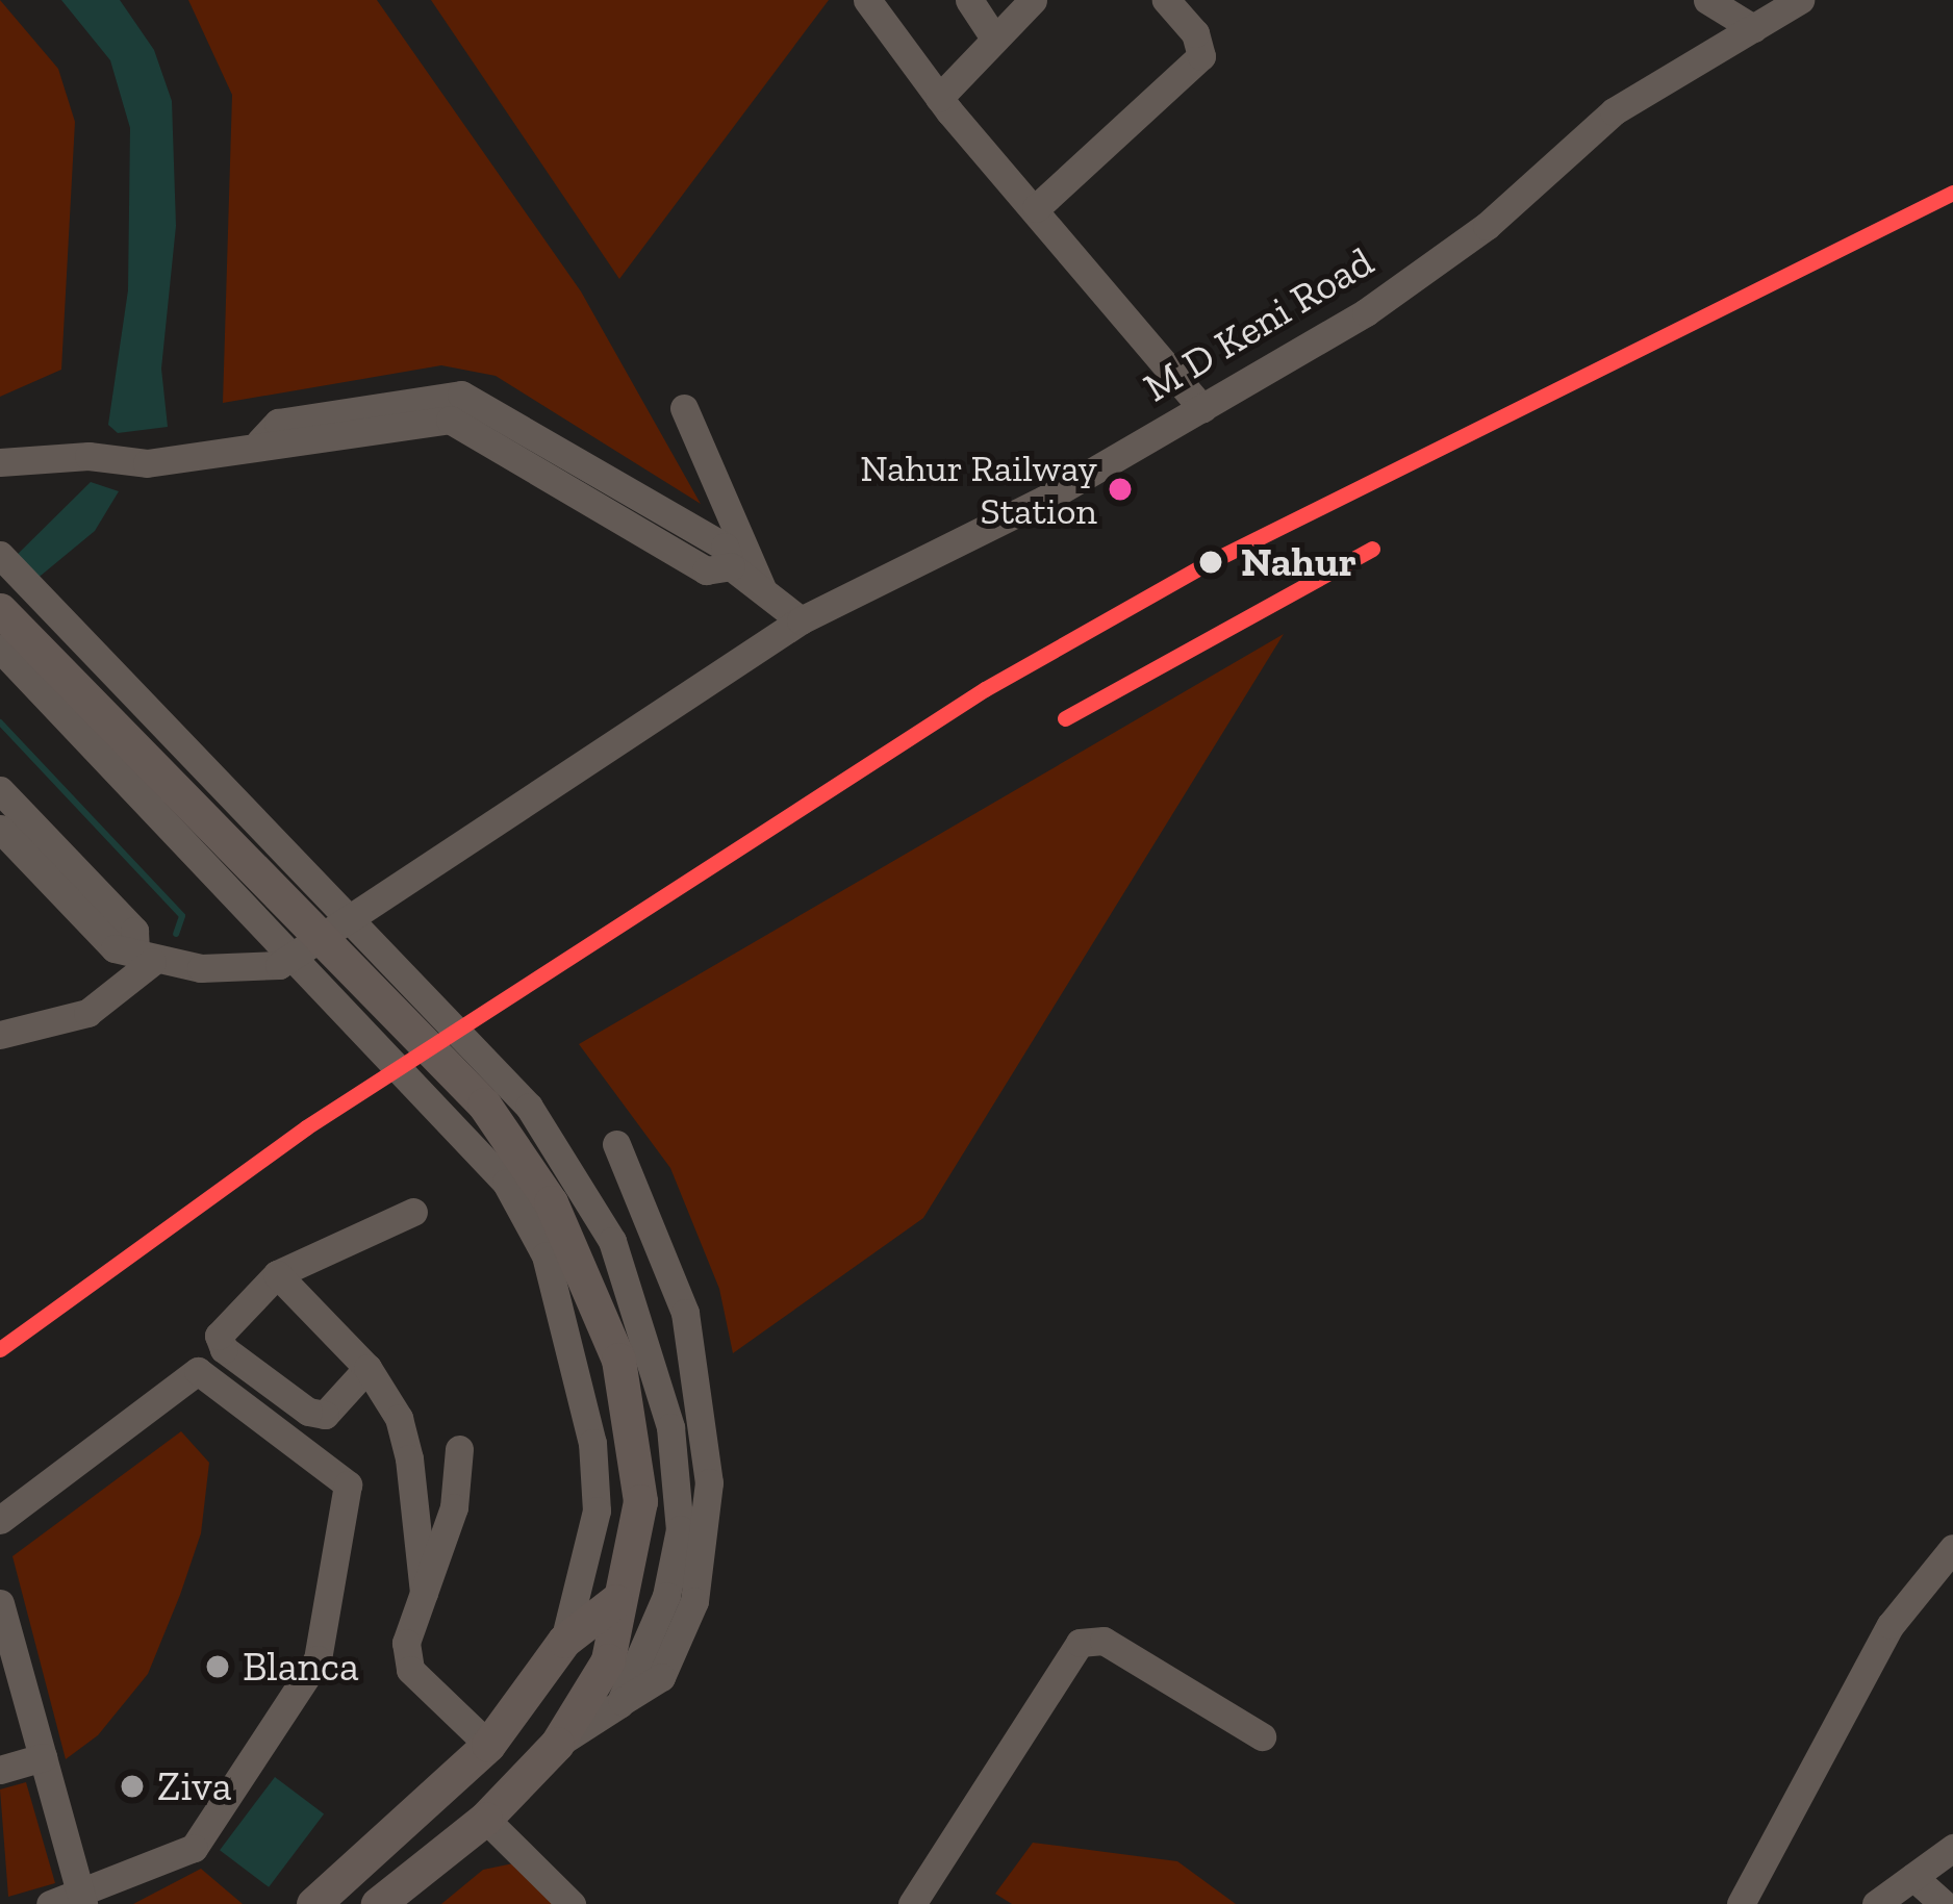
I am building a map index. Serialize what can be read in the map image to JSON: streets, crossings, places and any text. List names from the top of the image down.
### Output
{
  "streets": {
    "street": ["M D Keni Road"]
  },
  "places": [
    "Nahur Railway Station",
    "Nahur",
    "Blanca",
    "Ziva"
  ]
}
